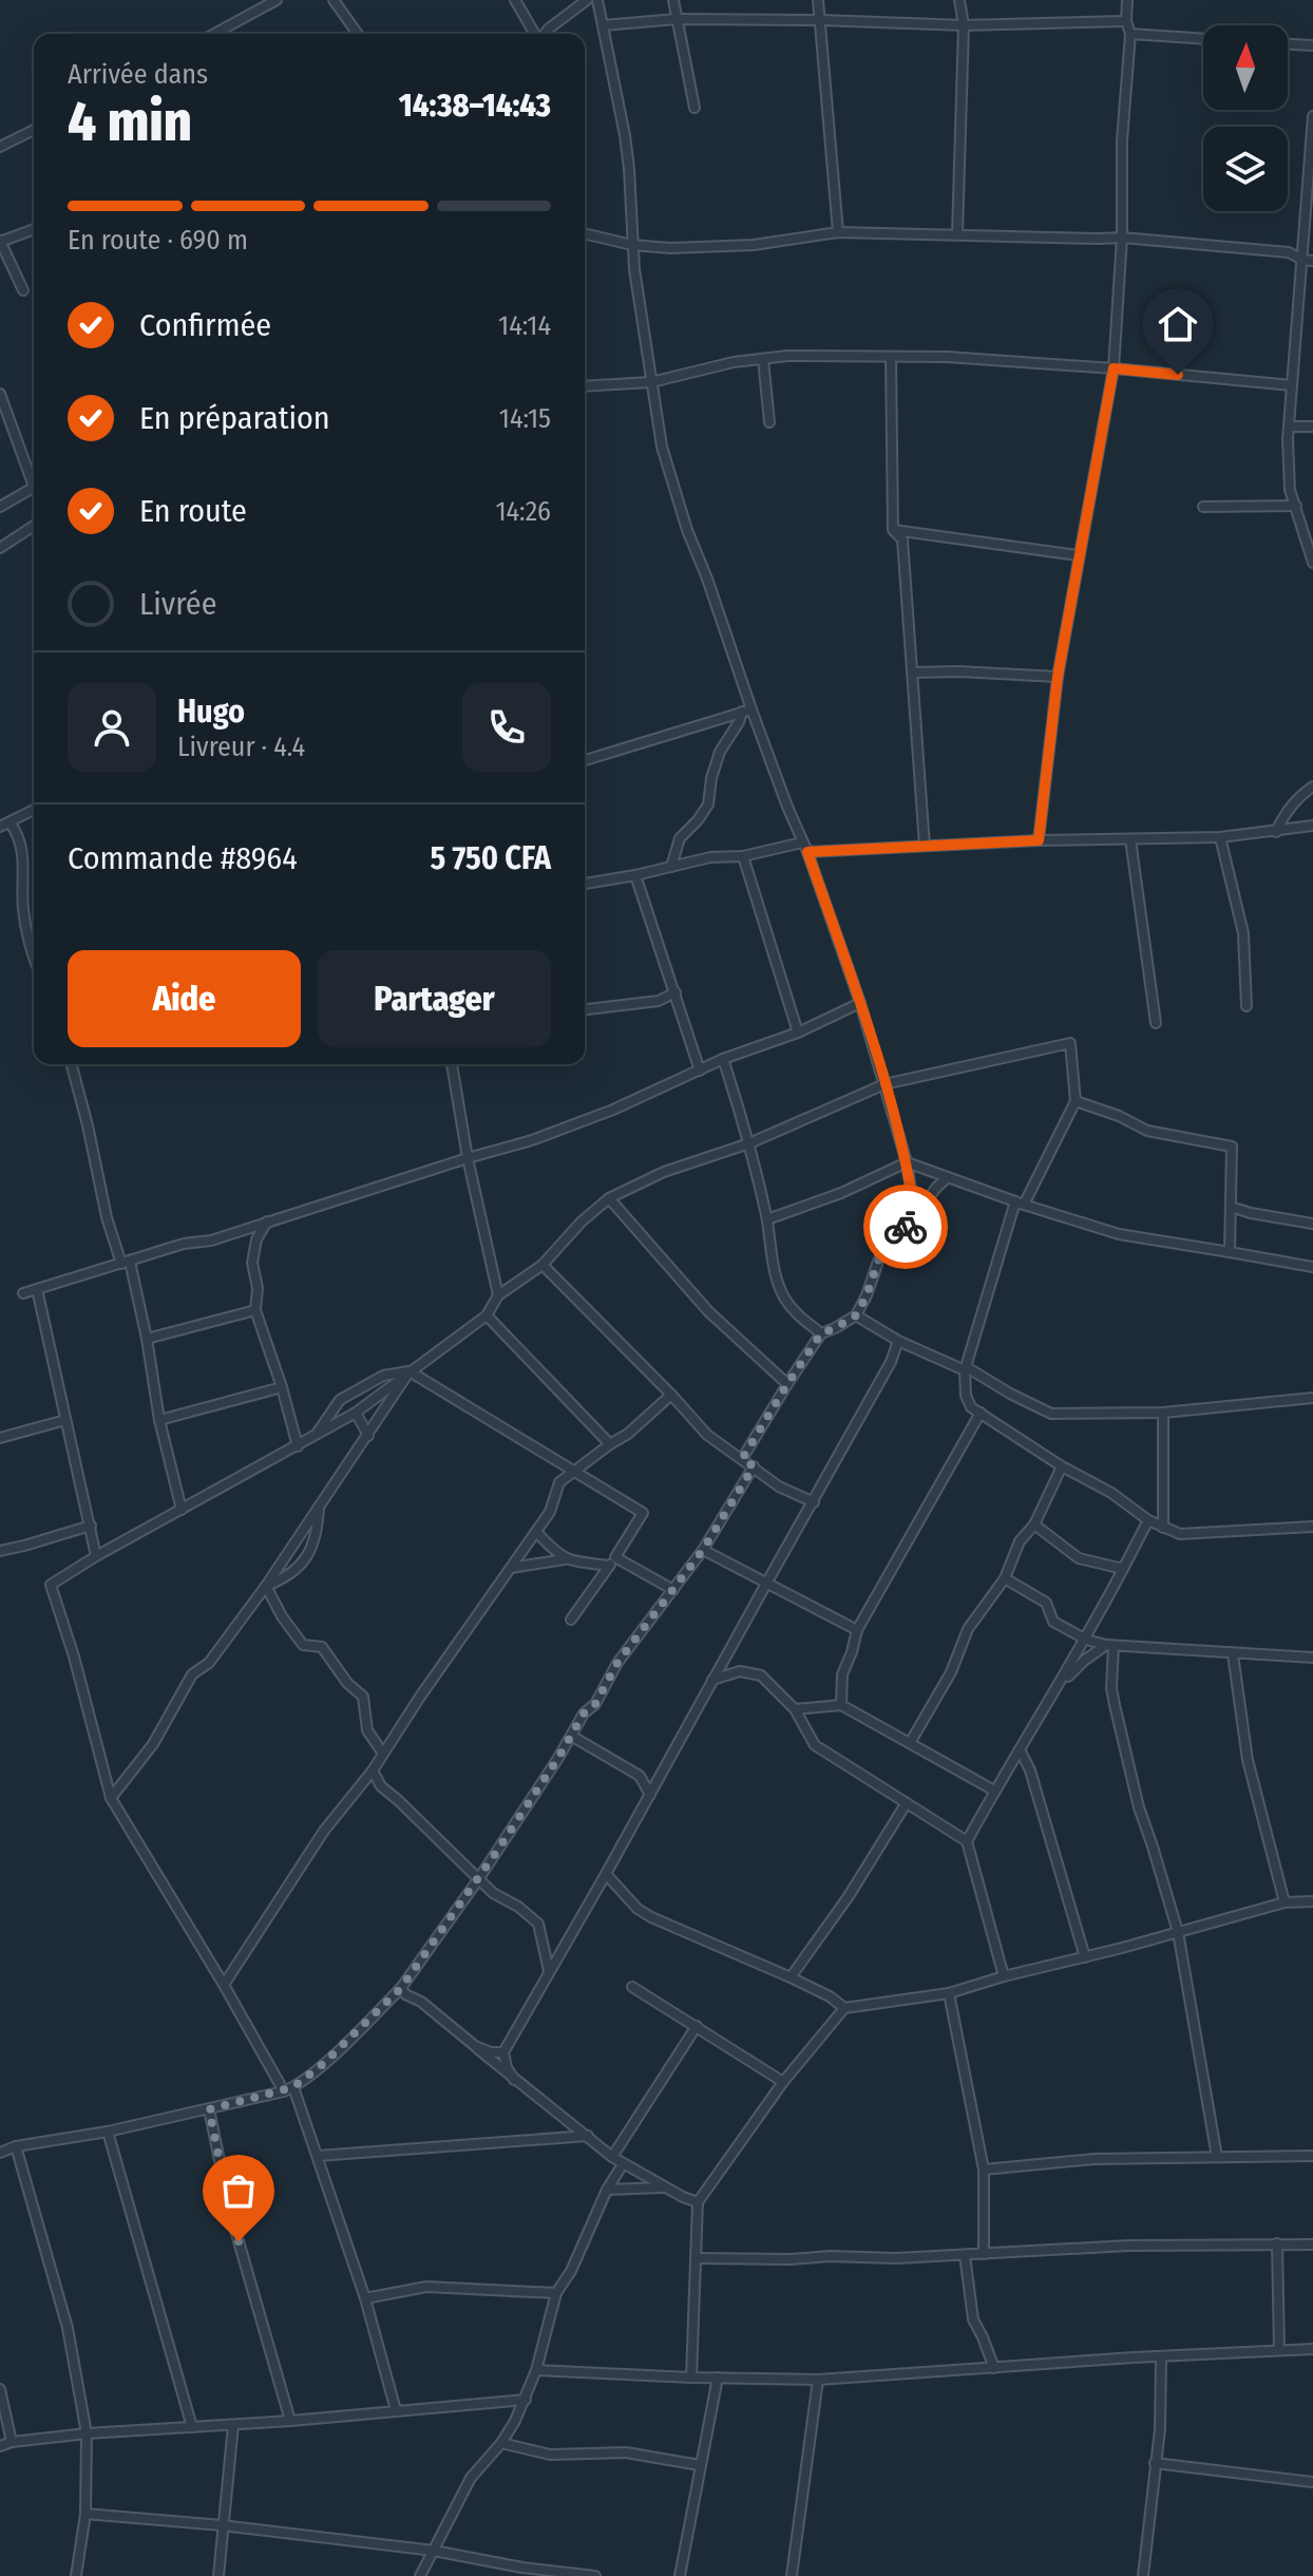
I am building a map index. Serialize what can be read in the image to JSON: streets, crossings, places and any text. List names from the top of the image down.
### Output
{
  "north": "top",
  "page": {
    "heading": ["4 min", "Arrivée dans", "14:38–14:43"],
    "panel": [
      "Hugo",
      "Livreur · 4.4",
      "Commande #8964",
      "5 750 CFA"
    ],
    "bar": "En route · 690 m",
    "list": [
      ["Confirmée", "14:14"],
      ["En préparation", "14:15"],
      ["En route", "14:26"],
      "Livrée"
    ],
    "buttons": ["Aide", "Partager"]
  }
}
